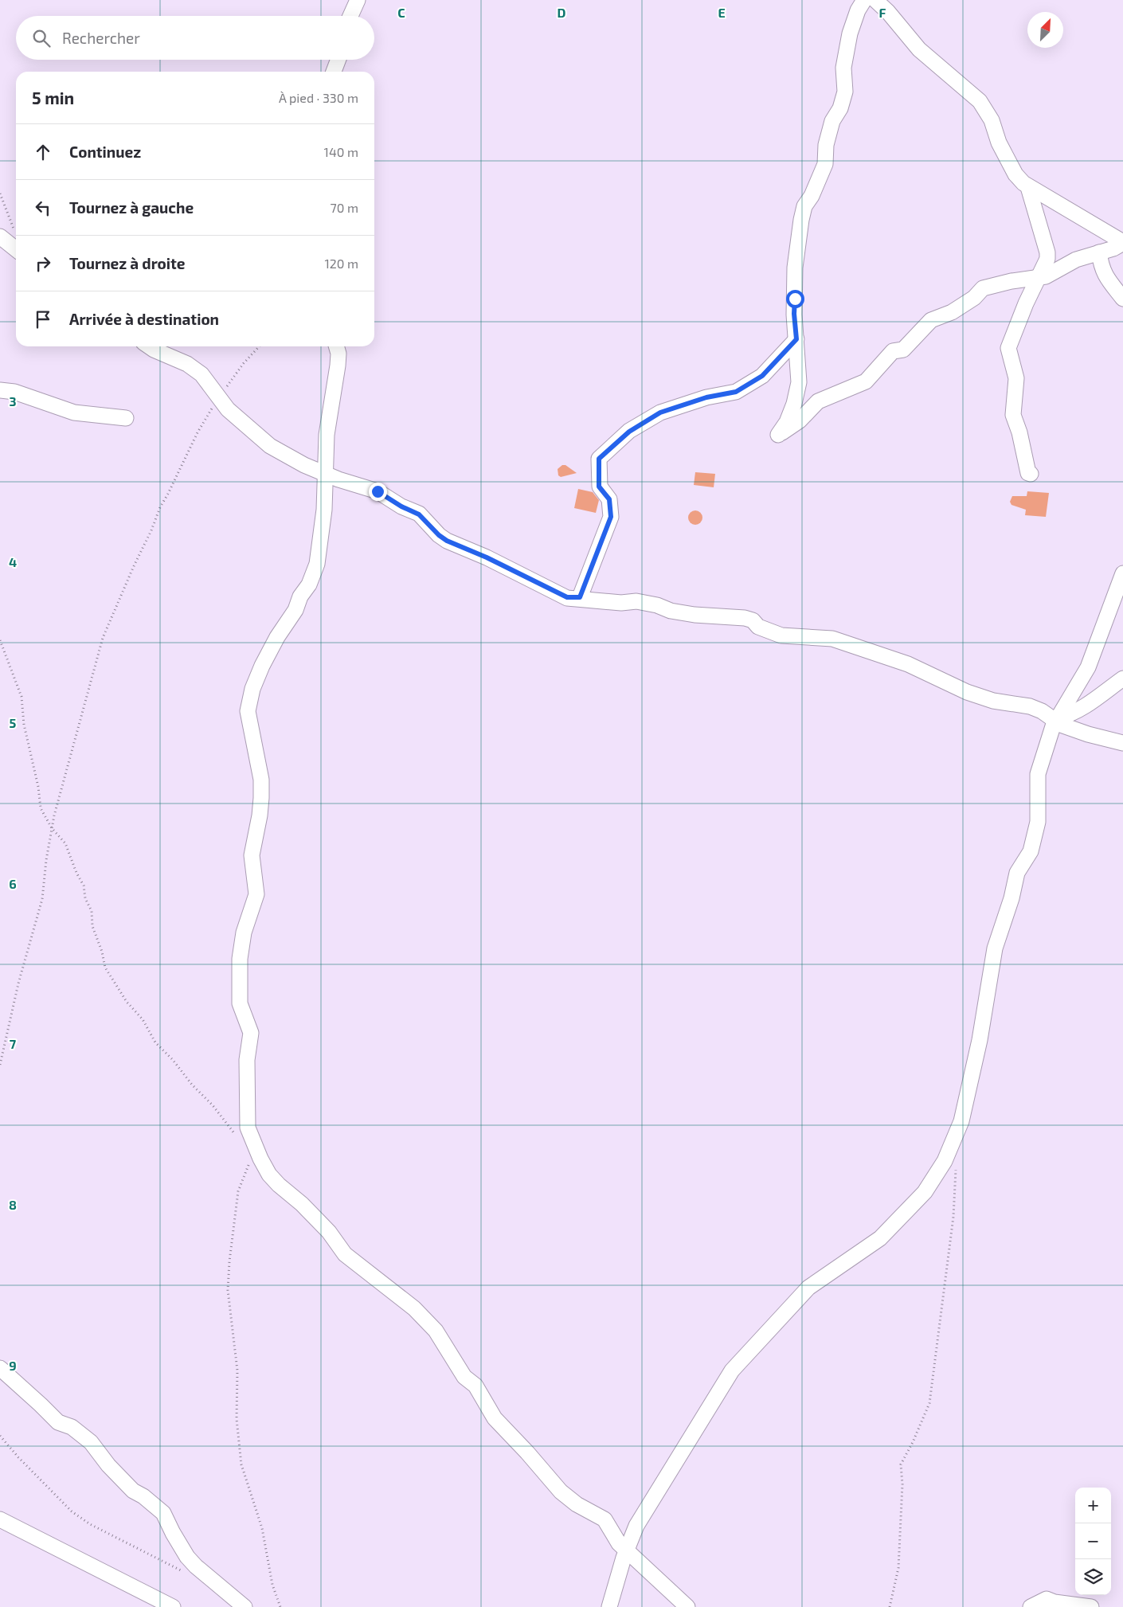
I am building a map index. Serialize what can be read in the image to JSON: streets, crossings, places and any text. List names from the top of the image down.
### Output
{
  "north": "top right",
  "page": {
    "search": "Rechercher",
    "heading": ["5 min", "À pied · 330 m"],
    "list": [
      ["Continuez", "140 m"],
      ["Tournez à gauche", "70 m"],
      ["Tournez à droite", "120 m"],
      "Arrivée à destination"
    ],
    "map_buttons": ["+", "−"]
  },
  "grid": {
    "columns": [
      "C",
      "D",
      "E",
      "F"
    ],
    "rows": [
      "3",
      "4",
      "5",
      "6",
      "7",
      "8",
      "9"
    ]
  }
}
